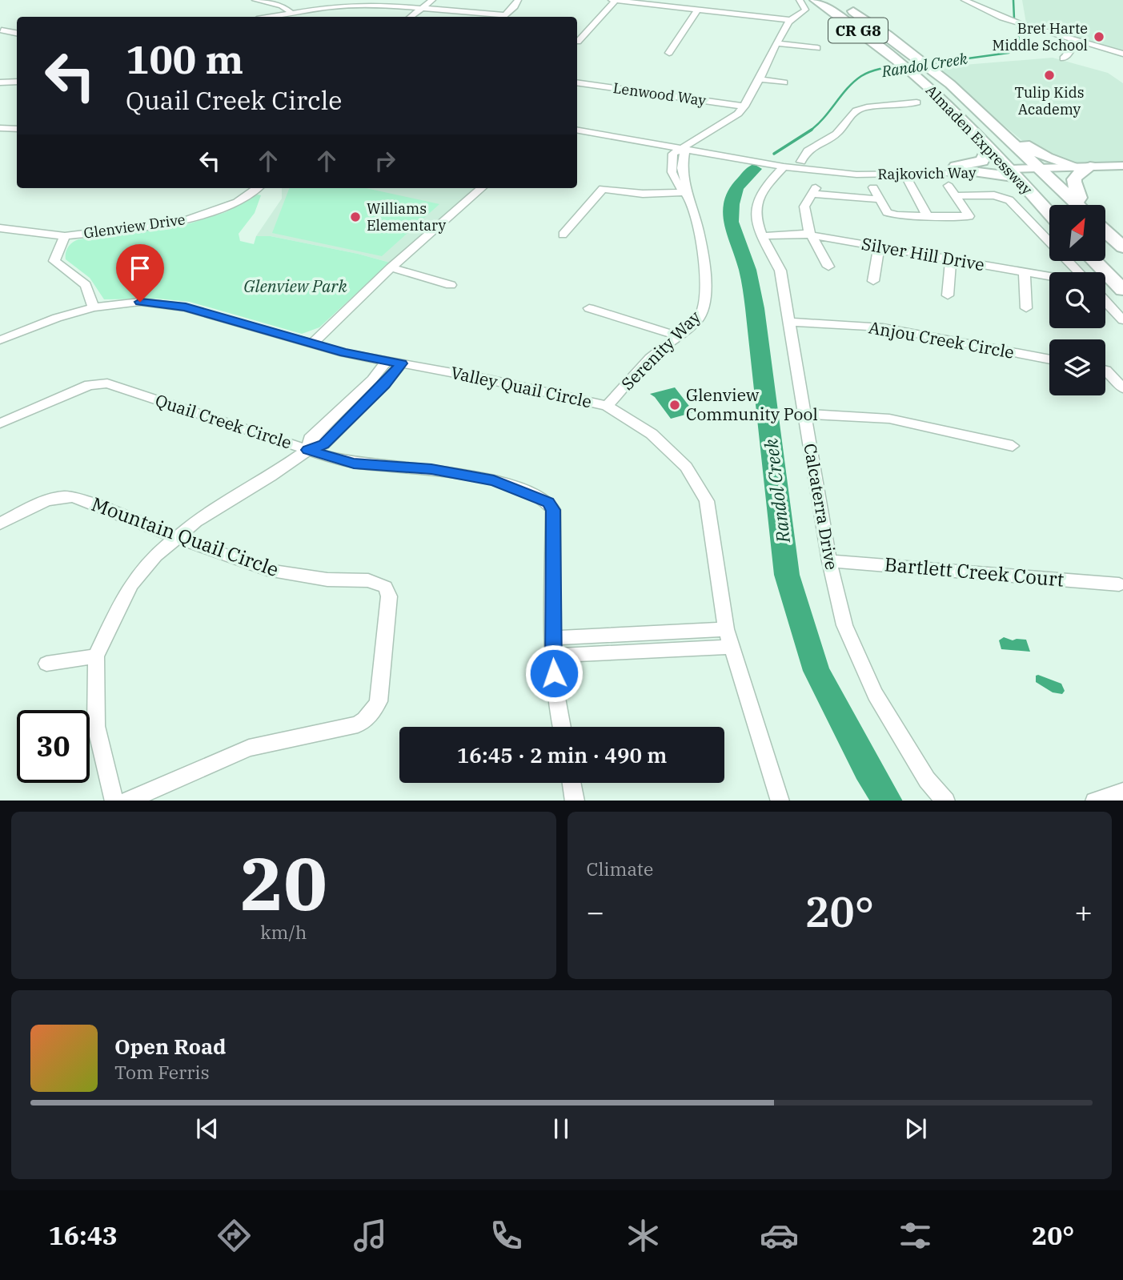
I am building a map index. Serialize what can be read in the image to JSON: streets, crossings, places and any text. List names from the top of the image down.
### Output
{
  "streets": {
    "main road": ["CR G8", "Almaden Expressway"],
    "street": [
      "Lenwood Way",
      "Rajkovich Way",
      "Glenview Drive",
      "Silver Hill Drive",
      "Anjou Creek Circle",
      "Serenity Way",
      "Valley Quail Circle",
      "Quail Creek Circle",
      "Calcaterra Drive",
      "Mountain Quail Circle",
      "Bartlett Creek Court"
    ]
  },
  "crossings": [
    ["Almaden Expressway", "Rajkovich Way"],
    ["Rajkovich Way", "Serenity Way"],
    ["Rajkovich Way", "Calcaterra Drive"],
    ["Silver Hill Drive", "Calcaterra Drive"],
    ["Anjou Creek Circle", "Calcaterra Drive"],
    ["Serenity Way", "Valley Quail Circle"],
    ["Calcaterra Drive", "Bartlett Creek Court"]
  ],
  "water": ["Randol Creek"],
  "parks": ["Glenview Park"],
  "places": [
    "Bret Harte Middle School",
    "Tulip Kids Academy",
    "Williams Elementary",
    "Glenview Community Pool"
  ],
  "north": "top right",
  "page": {
    "turn": ["100 m", "Quail Creek Circle"],
    "limit": "30",
    "trip": "16:45 · 2 min · 490 m",
    "tile": [
      ["20", "km/h"],
      "Climate"
    ],
    "heat": ["−", "20°", "+"],
    "song": ["Open Road", "Tom Ferris"],
    "tabs": ["16:43", "20°"]
  }
}
